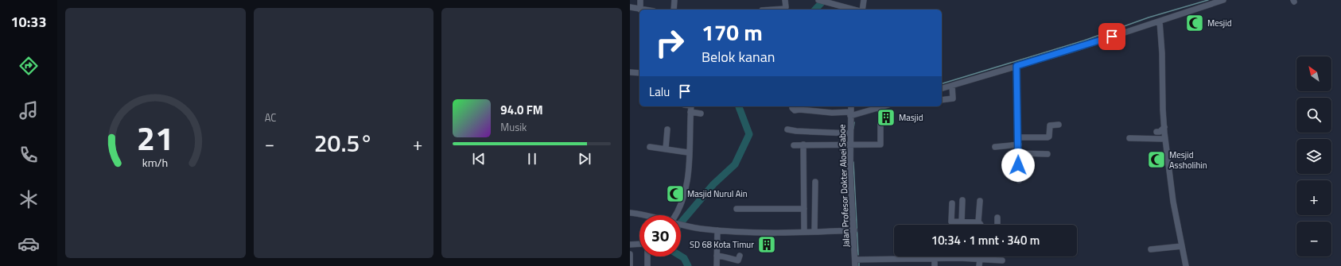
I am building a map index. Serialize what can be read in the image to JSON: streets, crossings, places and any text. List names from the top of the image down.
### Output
{
  "streets": {
    "street": ["Jalan Profesor Dokter Aloei Saboe"]
  },
  "places": {
    "mosque": ["Mesjid", "Mesjid Assholihin", "Masjid Nurul Ain"],
    "building": ["Masjid", "SD 68 Kota Timur"]
  },
  "north": "top left",
  "page": {
    "tabs": "10:33",
    "tile": "AC",
    "turn": ["170 m", "Belok kanan"],
    "map_buttons": ["+", "−"],
    "then": "Lalu",
    "song": ["94.0 FM", "Musik"],
    "heat": ["−", "20.5°", "+"],
    "limit": "30",
    "trip": "10:34 · 1 mnt · 340 m",
    "gauge": ["21", "km/h"]
  }
}
